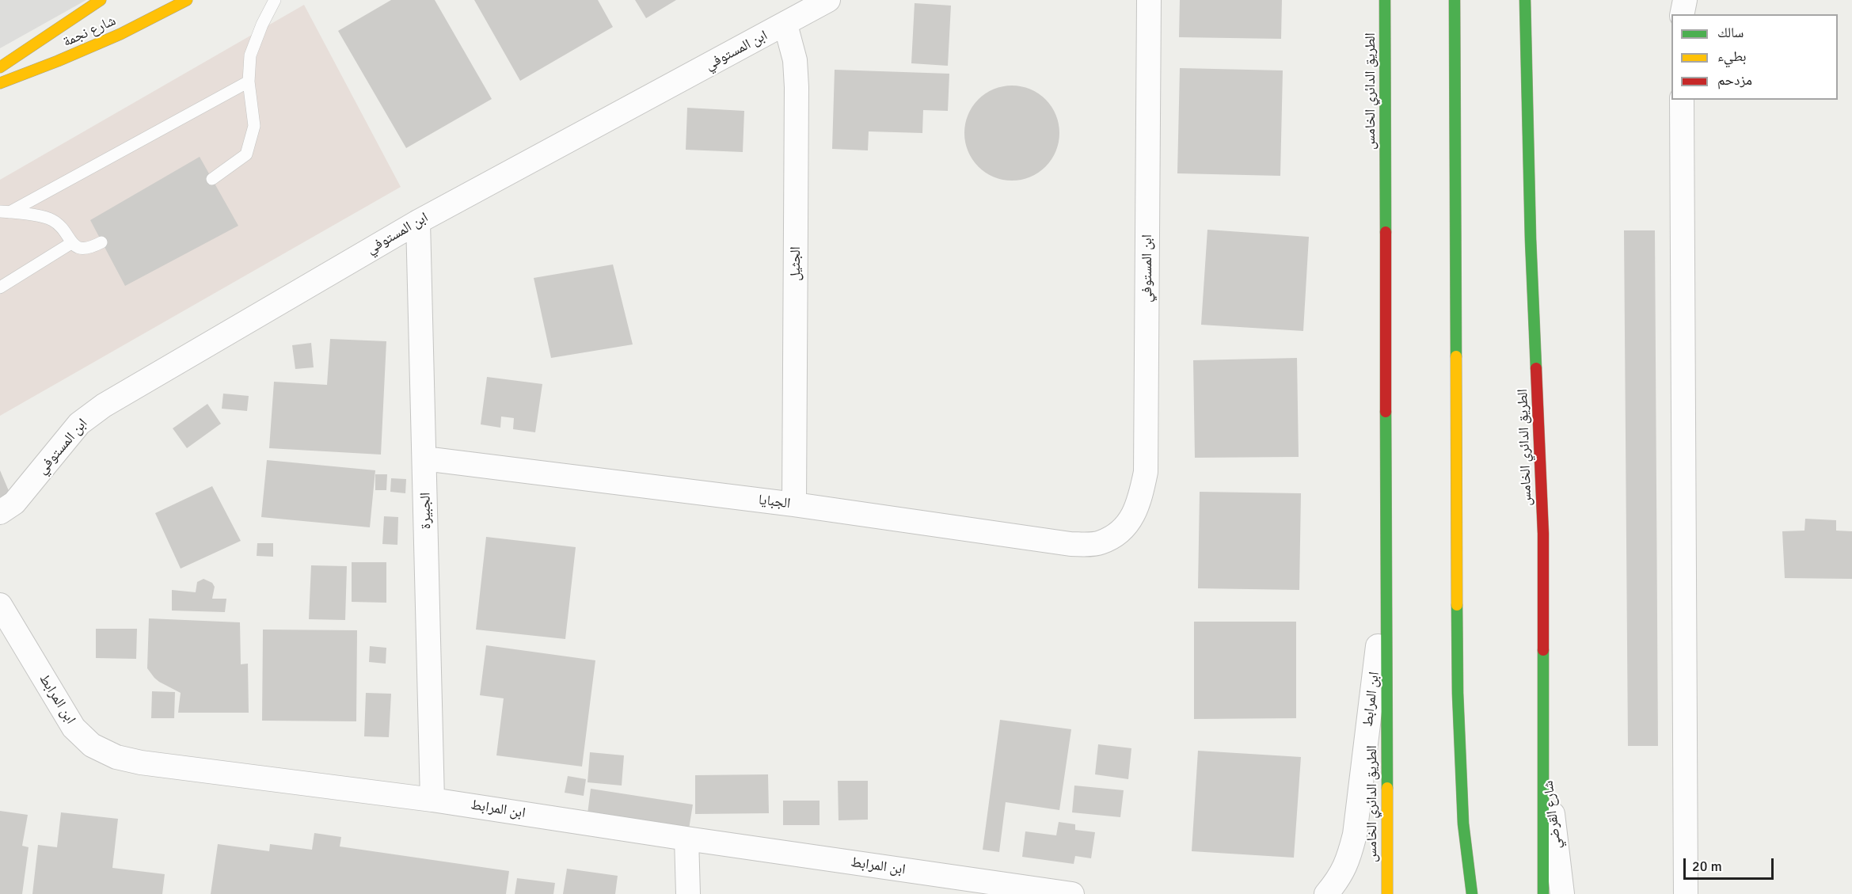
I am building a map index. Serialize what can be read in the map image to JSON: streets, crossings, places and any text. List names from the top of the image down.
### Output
{
  "streets": {
    "main road": ["شارع نجمة", "الطريق الدائري الخامس"],
    "street": [
      "ابن المستوفي",
      "الجثيل",
      "الجبايا",
      "الجبيرة",
      "ابن المرابط",
      "شارع القرضي"
    ]
  },
  "crossings": [
    ["ابن المستوفي", "الجثيل"],
    ["ابن المستوفي", "الجبايا"],
    ["ابن المستوفي", "الجبيرة"],
    ["الطريق الدائري الخامس", "ابن المرابط"],
    ["الطريق الدائري الخامس", "شارع القرضي"],
    ["الجثيل", "الجبايا"],
    ["الجبايا", "الجبيرة"],
    ["الجبيرة", "ابن المرابط"]
  ],
  "legend": ["سالك", "بطيء", "مزدحم"],
  "scale_bar": "20 m"
}
